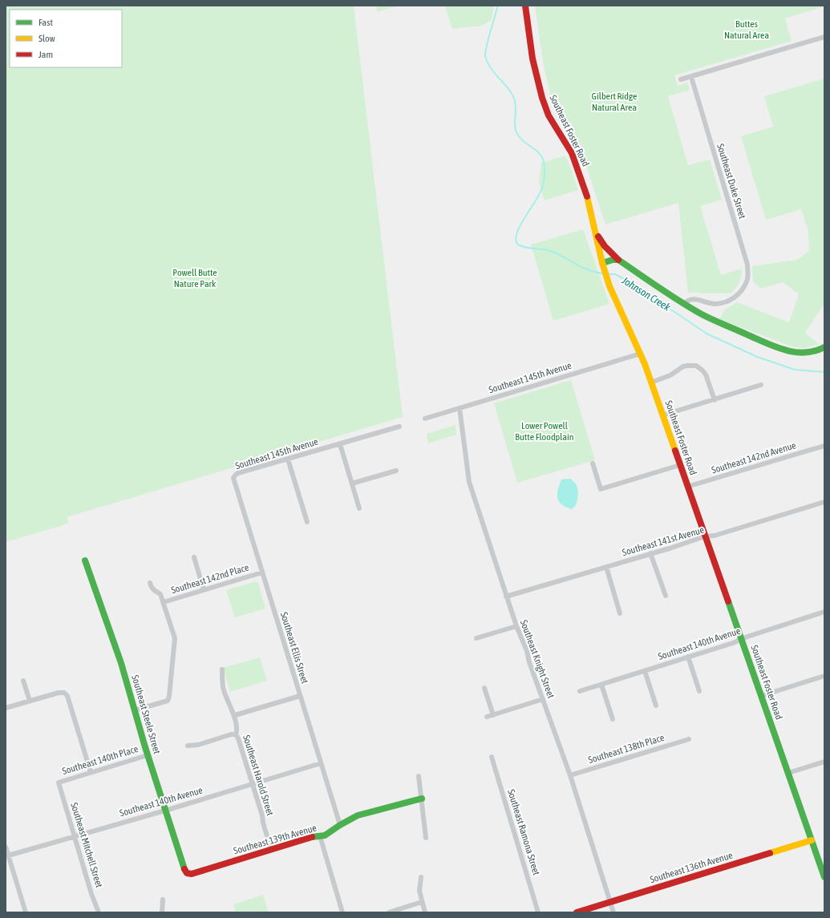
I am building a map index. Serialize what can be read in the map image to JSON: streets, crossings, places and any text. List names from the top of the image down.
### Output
{
  "streets": {
    "street": [
      "Southeast Foster Road",
      "Southeast Duke Street",
      "Southeast 145th Avenue",
      "Southeast 142nd Avenue",
      "Southeast 141st Avenue",
      "Southeast 142nd Place",
      "Southeast 140th Avenue",
      "Southeast Ellis Street",
      "Southeast Knight Street",
      "Southeast Steele Street",
      "Southeast 138th Place",
      "Southeast 140th Place",
      "Southeast Harold Street",
      "Southeast Ramona Street",
      "Southeast 139th Avenue",
      "Southeast Mitchell Street",
      "Southeast 136th Avenue"
    ]
  },
  "crossings": [
    ["Southeast Foster Road", "Southeast 145th Avenue"],
    ["Southeast Foster Road", "Southeast 142nd Avenue"],
    ["Southeast Foster Road", "Southeast 141st Avenue"],
    ["Southeast Foster Road", "Southeast 140th Avenue"],
    ["Southeast Foster Road", "Southeast 136th Avenue"],
    ["Southeast 145th Avenue", "Southeast Ellis Street"],
    ["Southeast 145th Avenue", "Southeast Knight Street"],
    ["Southeast 141st Avenue", "Southeast Knight Street"],
    ["Southeast 142nd Place", "Southeast Ellis Street"],
    ["Southeast 140th Avenue", "Southeast Ellis Street"],
    ["Southeast 140th Avenue", "Southeast Steele Street"],
    ["Southeast 140th Avenue", "Southeast Harold Street"],
    ["Southeast 140th Avenue", "Southeast Mitchell Street"],
    ["Southeast Ellis Street", "Southeast 139th Avenue"],
    ["Southeast Knight Street", "Southeast 138th Place"],
    ["Southeast Knight Street", "Southeast 136th Avenue"],
    ["Southeast Steele Street", "Southeast 140th Place"],
    ["Southeast Steele Street", "Southeast 139th Avenue"],
    ["Southeast 140th Place", "Southeast Mitchell Street"],
    ["Southeast Harold Street", "Southeast 139th Avenue"]
  ],
  "water": ["Johnson Creek"],
  "parks": [
    "Buttes Natural Area",
    "Gilbert Ridge Natural Area",
    "Powell Butte Nature Park",
    "Lower Powell Butte Floodplain"
  ],
  "legend": ["Fast", "Slow", "Jam"]
}
